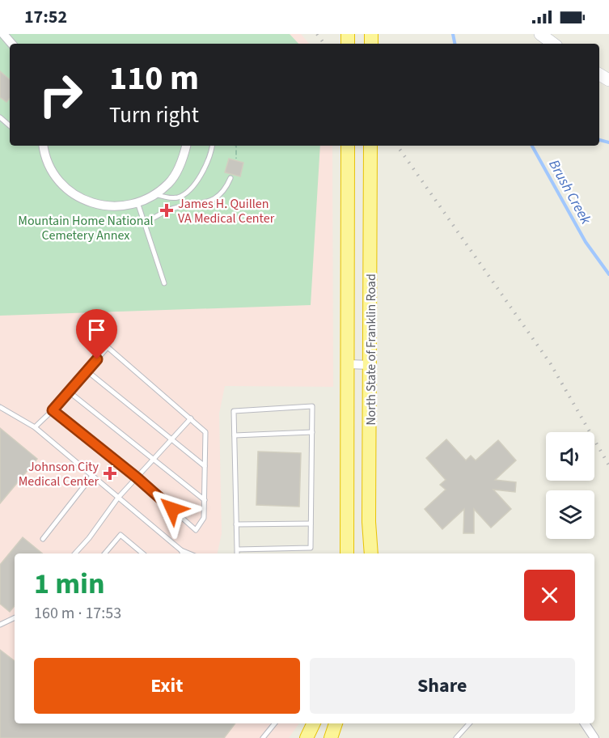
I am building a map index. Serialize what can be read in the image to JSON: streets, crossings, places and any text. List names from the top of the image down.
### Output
{
  "streets": {
    "highway": ["North State of Franklin Road"]
  },
  "water": ["Brush Creek"],
  "parks": ["Mountain Home National Cemetery Annex"],
  "places": {
    "health": ["James H. Quillen VA Medical Center", "Johnson City Medical Center"]
  },
  "page": {
    "status": "17:52",
    "turn": ["110 m", "Turn right"],
    "heading": ["1 min", "160 m · 17:53"],
    "buttons": ["Exit", "Share"]
  }
}
